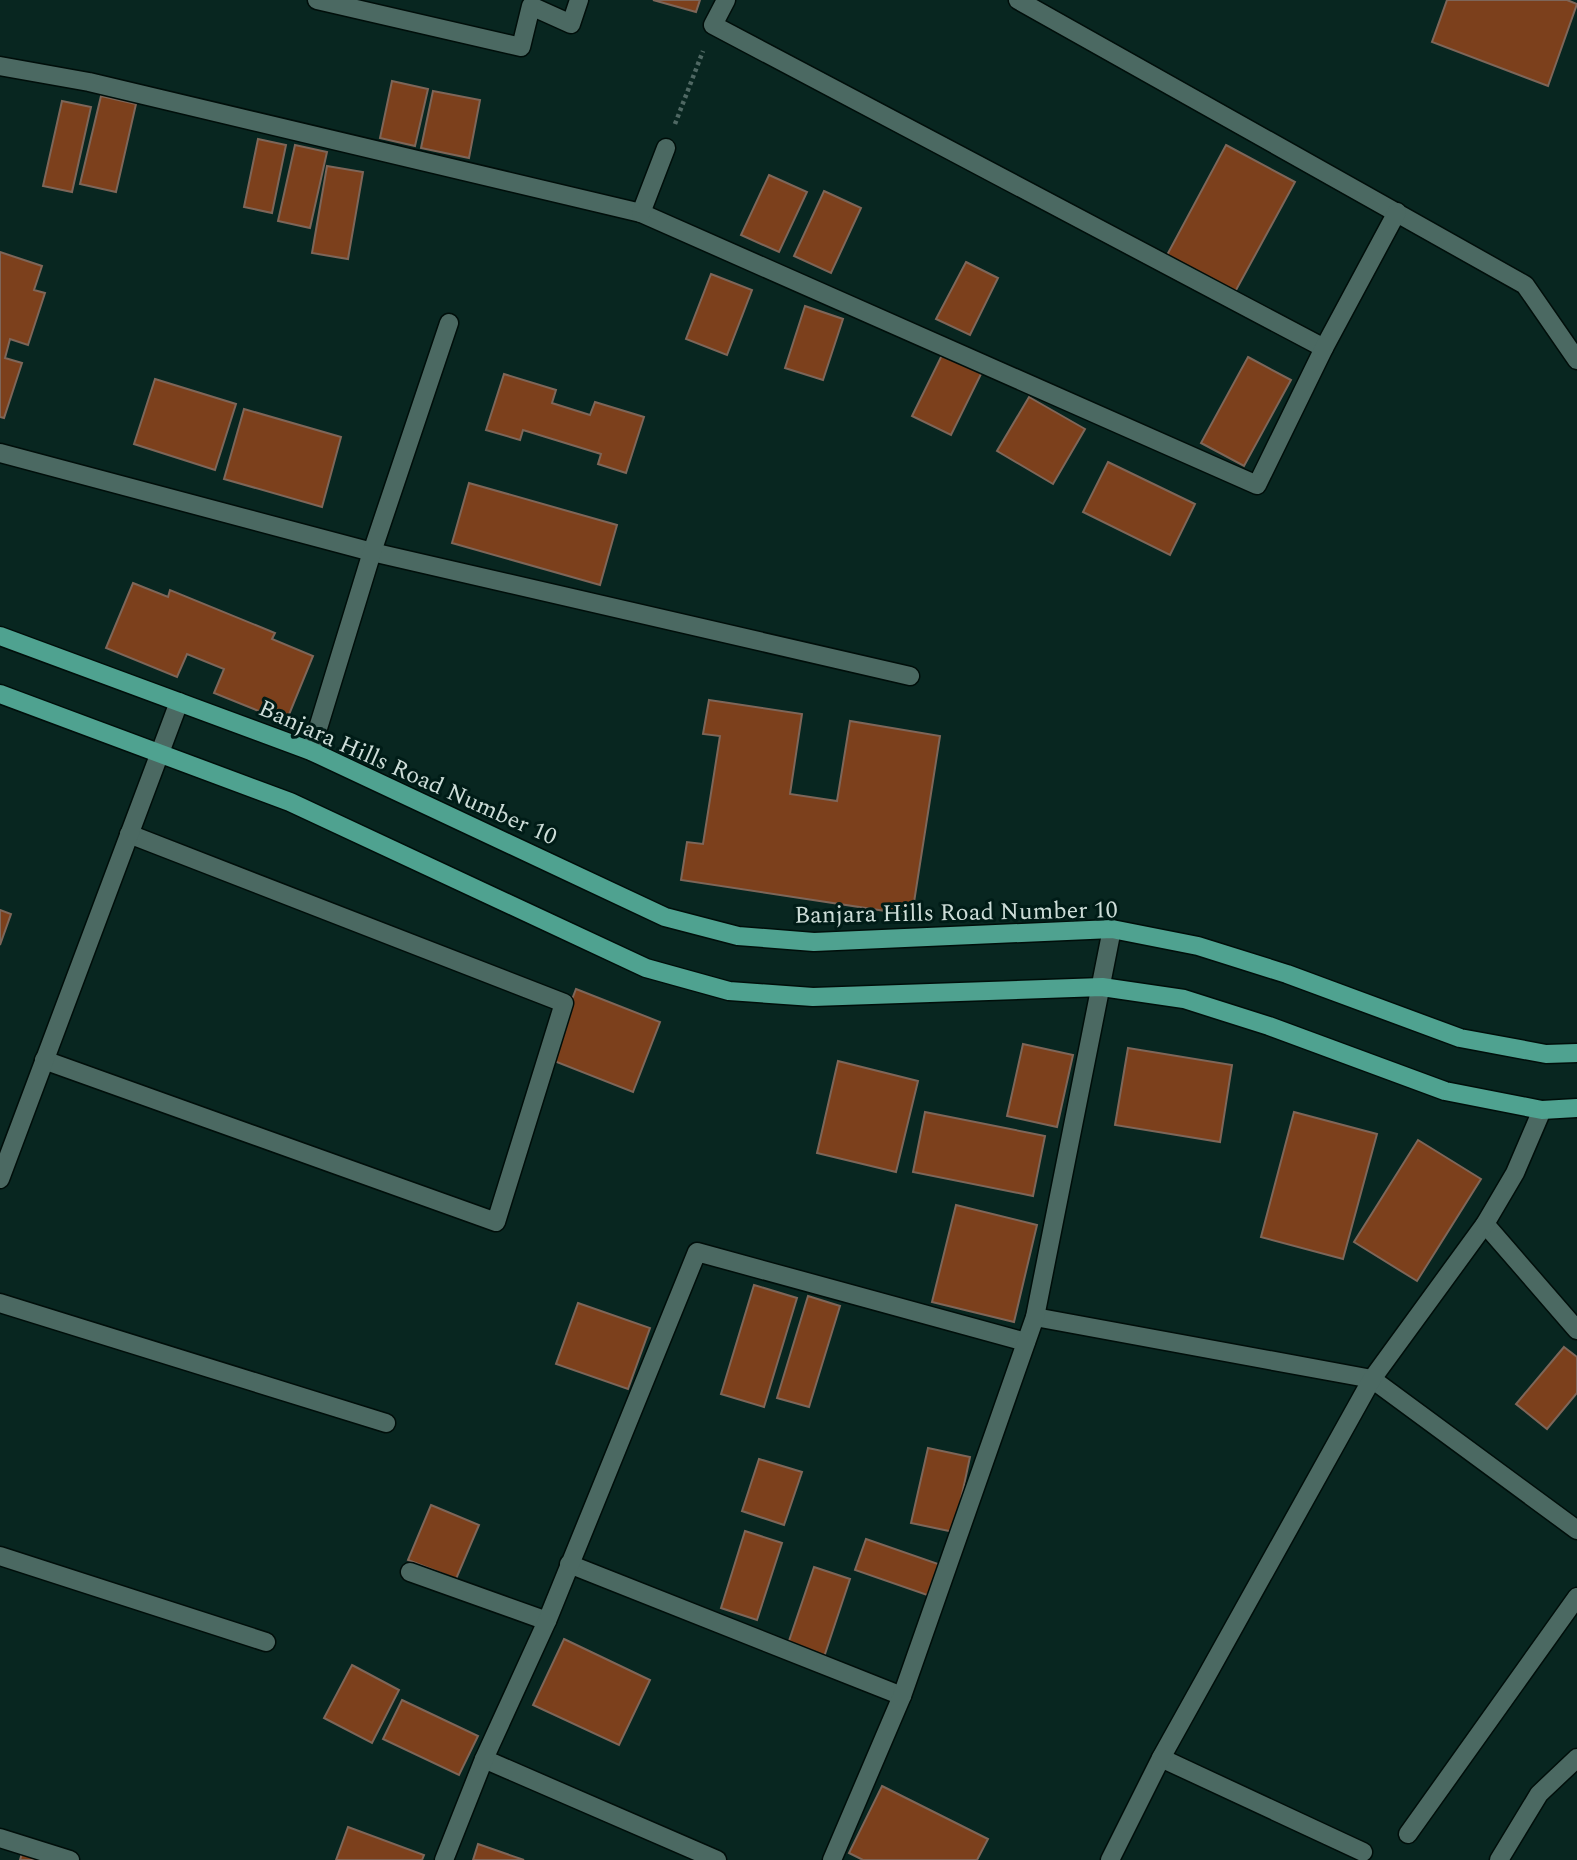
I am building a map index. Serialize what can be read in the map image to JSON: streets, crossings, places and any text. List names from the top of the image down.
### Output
{
  "streets": {
    "main road": ["Banjara Hills Road Number 10"]
  }
}
